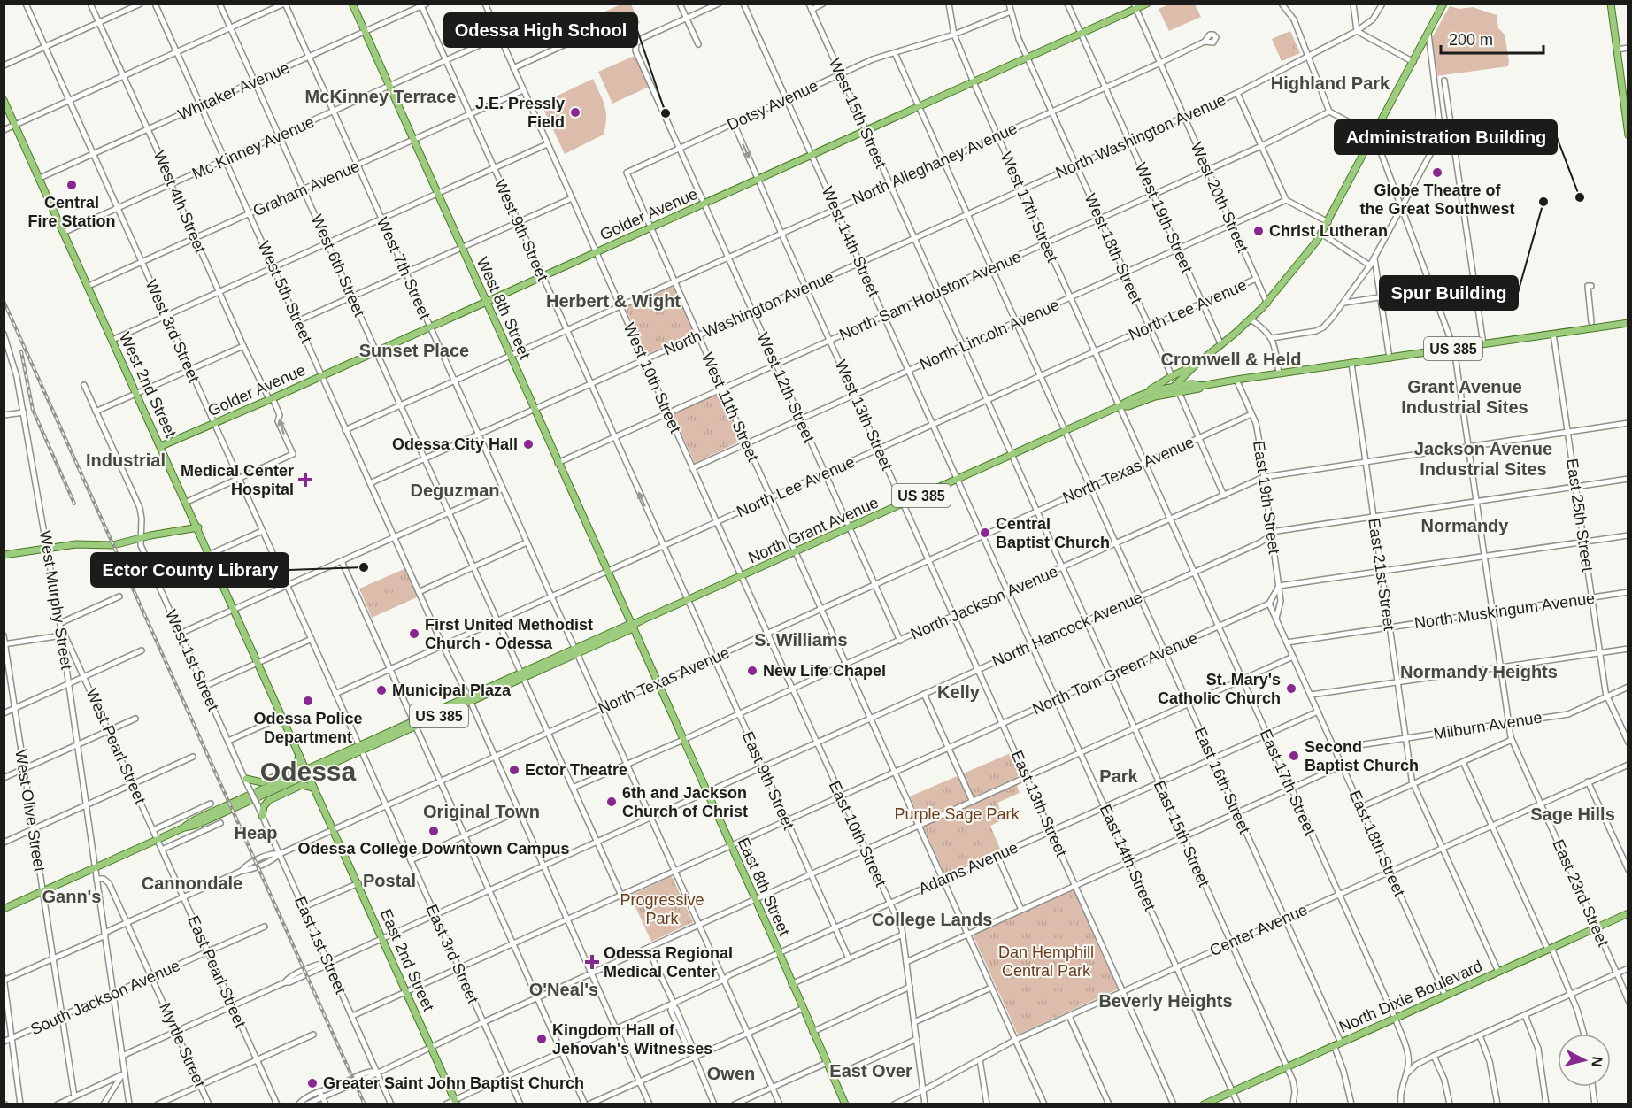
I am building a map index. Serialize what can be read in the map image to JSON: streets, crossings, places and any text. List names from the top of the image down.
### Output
{
  "streets": {
    "main road": [
      "Golder Avenue",
      "West 8th Street",
      "US 385",
      "West 2nd Street",
      "North Grant Avenue",
      "East 8th Street",
      "East 2nd Street",
      "North Dixie Boulevard"
    ],
    "street": [
      "Whitaker Avenue",
      "Dotsy Avenue",
      "West 15th Street",
      "North Washington Avenue",
      "Mc Kinney Avenue",
      "North Alleghaney Avenue",
      "Graham Avenue",
      "West 20th Street",
      "West 4th Street",
      "West 17th Street",
      "West 19th Street",
      "West 9th Street",
      "West 14th Street",
      "West 18th Street",
      "West 6th Street",
      "West 7th Street",
      "West 5th Street",
      "North Sam Houston Avenue",
      "North Lee Avenue",
      "West 3rd Street",
      "North Lincoln Avenue",
      "West 10th Street",
      "West 12th Street",
      "West 11th Street",
      "West 13th Street",
      "North Texas Avenue",
      "East 19th Street",
      "East 25th Street",
      "East 21st Street",
      "West Murphy Street",
      "North Jackson Avenue",
      "North Muskingum Avenue",
      "North Hancock Avenue",
      "West 1st Street",
      "North Tom Green Avenue",
      "Milburn Avenue",
      "West Pearl Street",
      "East 9th Street",
      "East 16th Street",
      "East 17th Street",
      "East 13th Street",
      "West Olive Street",
      "East 10th Street",
      "East 15th Street",
      "East 18th Street",
      "East 14th Street",
      "Adams Avenue",
      "East 23rd Street",
      "Center Avenue",
      "East 1st Street",
      "East 3rd Street",
      "East Pearl Street",
      "South Jackson Avenue",
      "Myrtle Street"
    ]
  },
  "crossings": [
    ["Whitaker Avenue", "West 4th Street"],
    ["Whitaker Avenue", "West 9th Street"],
    ["Whitaker Avenue", "West 6th Street"],
    ["Whitaker Avenue", "West 7th Street"],
    ["Whitaker Avenue", "West 5th Street"],
    ["Whitaker Avenue", "West 8th Street"],
    ["Whitaker Avenue", "West 3rd Street"],
    ["Whitaker Avenue", "West 2nd Street"],
    ["Dotsy Avenue", "West 15th Street"],
    ["Dotsy Avenue", "West 17th Street"],
    ["Dotsy Avenue", "West 14th Street"],
    ["Dotsy Avenue", "West 18th Street"],
    ["Dotsy Avenue", "West 12th Street"],
    ["Dotsy Avenue", "West 11th Street"],
    ["Dotsy Avenue", "West 13th Street"],
    ["Dotsy Avenue", "East 16th Street"],
    ["West 15th Street", "North Washington Avenue"],
    ["West 15th Street", "North Alleghaney Avenue"],
    ["West 15th Street", "Golder Avenue"],
    ["West 15th Street", "North Sam Houston Avenue"],
    ["West 15th Street", "North Lee Avenue"],
    ["West 15th Street", "North Lincoln Avenue"],
    ["West 15th Street", "North Grant Avenue"],
    ["West 15th Street", "East 15th Street"],
    ["North Washington Avenue", "West 20th Street"],
    ["North Washington Avenue", "West 17th Street"],
    ["North Washington Avenue", "West 19th Street"],
    ["North Washington Avenue", "West 9th Street"],
    ["North Washington Avenue", "West 14th Street"],
    ["North Washington Avenue", "West 18th Street"],
    ["North Washington Avenue", "West 6th Street"],
    ["North Washington Avenue", "West 7th Street"],
    ["North Washington Avenue", "West 5th Street"],
    ["North Washington Avenue", "West 8th Street"],
    ["North Washington Avenue", "West 10th Street"],
    ["North Washington Avenue", "West 12th Street"],
    ["North Washington Avenue", "West 11th Street"],
    ["North Washington Avenue", "West 13th Street"],
    ["North Washington Avenue", "East 16th Street"],
    ["Mc Kinney Avenue", "West 4th Street"],
    ["Mc Kinney Avenue", "West 9th Street"],
    ["Mc Kinney Avenue", "West 6th Street"],
    ["Mc Kinney Avenue", "West 7th Street"],
    ["Mc Kinney Avenue", "West 5th Street"],
    ["Mc Kinney Avenue", "West 8th Street"],
    ["Mc Kinney Avenue", "West 3rd Street"],
    ["Mc Kinney Avenue", "West 10th Street"],
    ["Mc Kinney Avenue", "West 2nd Street"],
    ["North Alleghaney Avenue", "West 20th Street"],
    ["North Alleghaney Avenue", "West 17th Street"],
    ["North Alleghaney Avenue", "West 19th Street"],
    ["North Alleghaney Avenue", "West 9th Street"],
    ["North Alleghaney Avenue", "West 14th Street"],
    ["North Alleghaney Avenue", "West 18th Street"],
    ["North Alleghaney Avenue", "West 6th Street"],
    ["North Alleghaney Avenue", "West 7th Street"],
    ["North Alleghaney Avenue", "West 5th Street"],
    ["North Alleghaney Avenue", "West 8th Street"],
    ["North Alleghaney Avenue", "West 10th Street"],
    ["North Alleghaney Avenue", "West 12th Street"],
    ["North Alleghaney Avenue", "West 11th Street"],
    ["North Alleghaney Avenue", "West 13th Street"],
    ["North Alleghaney Avenue", "East 16th Street"],
    ["Graham Avenue", "West 4th Street"],
    ["Graham Avenue", "West 9th Street"],
    ["Graham Avenue", "West 6th Street"],
    ["Graham Avenue", "West 7th Street"],
    ["Graham Avenue", "West 5th Street"],
    ["Graham Avenue", "West 8th Street"],
    ["Graham Avenue", "West 3rd Street"],
    ["Graham Avenue", "West 10th Street"],
    ["Graham Avenue", "West 2nd Street"],
    ["West 20th Street", "Golder Avenue"],
    ["West 20th Street", "North Sam Houston Avenue"],
    ["West 20th Street", "North Lee Avenue"],
    ["West 20th Street", "North Lincoln Avenue"],
    ["West 4th Street", "Golder Avenue"],
    ["West 4th Street", "West 3rd Street"],
    ["West 17th Street", "Golder Avenue"],
    ["West 17th Street", "North Sam Houston Avenue"],
    ["West 17th Street", "North Lee Avenue"],
    ["West 17th Street", "North Lincoln Avenue"],
    ["West 17th Street", "North Grant Avenue"],
    ["West 17th Street", "East 17th Street"],
    ["Golder Avenue", "West 19th Street"],
    ["Golder Avenue", "West 9th Street"],
    ["Golder Avenue", "West 14th Street"],
    ["Golder Avenue", "West 18th Street"],
    ["Golder Avenue", "West 6th Street"],
    ["Golder Avenue", "West 7th Street"],
    ["Golder Avenue", "West 5th Street"],
    ["Golder Avenue", "West 8th Street"],
    ["Golder Avenue", "West 3rd Street"],
    ["Golder Avenue", "West 10th Street"],
    ["Golder Avenue", "West 2nd Street"],
    ["Golder Avenue", "West 12th Street"],
    ["Golder Avenue", "West 11th Street"],
    ["Golder Avenue", "West 13th Street"],
    ["Golder Avenue", "East 16th Street"],
    ["West 19th Street", "North Sam Houston Avenue"],
    ["West 19th Street", "North Lee Avenue"],
    ["West 19th Street", "North Lincoln Avenue"],
    ["West 9th Street", "North Sam Houston Avenue"],
    ["West 9th Street", "North Lee Avenue"],
    ["West 9th Street", "North Grant Avenue"],
    ["West 9th Street", "East 9th Street"],
    ["West 14th Street", "North Sam Houston Avenue"],
    ["West 14th Street", "North Lee Avenue"],
    ["West 14th Street", "North Lincoln Avenue"],
    ["West 14th Street", "North Grant Avenue"],
    ["West 14th Street", "East 14th Street"],
    ["West 18th Street", "North Sam Houston Avenue"],
    ["West 18th Street", "North Lee Avenue"],
    ["West 18th Street", "North Lincoln Avenue"],
    ["West 6th Street", "North Lee Avenue"],
    ["West 6th Street", "North Texas Avenue"],
    ["West 6th Street", "North Grant Avenue"],
    ["West 6th Street", "North Jackson Avenue"],
    ["West 6th Street", "North Hancock Avenue"],
    ["West 6th Street", "North Tom Green Avenue"],
    ["West 7th Street", "North Lee Avenue"],
    ["West 7th Street", "North Texas Avenue"],
    ["West 7th Street", "North Grant Avenue"],
    ["West 7th Street", "North Jackson Avenue"],
    ["West 7th Street", "North Hancock Avenue"],
    ["West 7th Street", "North Tom Green Avenue"],
    ["West 7th Street", "Adams Avenue"],
    ["West 5th Street", "North Lee Avenue"],
    ["West 5th Street", "North Texas Avenue"],
    ["West 5th Street", "North Grant Avenue"],
    ["West 5th Street", "North Hancock Avenue"],
    ["West 5th Street", "North Tom Green Avenue"],
    ["West 5th Street", "Adams Avenue"],
    ["North Sam Houston Avenue", "West 8th Street"],
    ["North Sam Houston Avenue", "West 10th Street"],
    ["North Sam Houston Avenue", "West 12th Street"],
    ["North Sam Houston Avenue", "West 11th Street"],
    ["North Sam Houston Avenue", "West 13th Street"],
    ["North Sam Houston Avenue", "East 16th Street"],
    ["West 8th Street", "North Lee Avenue"],
    ["West 8th Street", "North Grant Avenue"],
    ["West 8th Street", "East 8th Street"],
    ["North Lee Avenue", "West 3rd Street"],
    ["North Lee Avenue", "West 10th Street"],
    ["North Lee Avenue", "West 12th Street"],
    ["North Lee Avenue", "West 11th Street"],
    ["North Lee Avenue", "West 13th Street"],
    ["North Lee Avenue", "East 16th Street"],
    ["West 3rd Street", "North Grant Avenue"],
    ["West 3rd Street", "East 3rd Street"],
    ["North Lincoln Avenue", "West 10th Street"],
    ["North Lincoln Avenue", "West 12th Street"],
    ["North Lincoln Avenue", "West 11th Street"],
    ["North Lincoln Avenue", "West 13th Street"],
    ["North Lincoln Avenue", "East 16th Street"],
    ["US 385", "East 19th Street"],
    ["US 385", "East 25th Street"],
    ["US 385", "North Grant Avenue"],
    ["US 385", "East 21st Street"],
    ["US 385", "West Murphy Street"],
    ["US 385", "West Pearl Street"],
    ["US 385", "West Olive Street"],
    ["US 385", "East 23rd Street"],
    ["US 385", "East 1st Street"],
    ["US 385", "East Pearl Street"],
    ["West 10th Street", "North Grant Avenue"],
    ["West 10th Street", "East 10th Street"],
    ["West 2nd Street", "North Grant Avenue"],
    ["West 2nd Street", "East 2nd Street"],
    ["West 12th Street", "North Texas Avenue"],
    ["West 12th Street", "North Grant Avenue"],
    ["West 12th Street", "North Jackson Avenue"],
    ["West 11th Street", "North Texas Avenue"],
    ["West 11th Street", "North Grant Avenue"],
    ["West 11th Street", "North Jackson Avenue"],
    ["West 11th Street", "North Hancock Avenue"],
    ["West 11th Street", "North Tom Green Avenue"],
    ["West 11th Street", "Adams Avenue"],
    ["West 11th Street", "Center Avenue"],
    ["West 13th Street", "North Grant Avenue"],
    ["West 13th Street", "East 13th Street"],
    ["North Texas Avenue", "East 19th Street"],
    ["North Texas Avenue", "West Murphy Street"],
    ["North Texas Avenue", "East 9th Street"],
    ["North Texas Avenue", "East 16th Street"],
    ["North Texas Avenue", "East 17th Street"],
    ["North Texas Avenue", "East 13th Street"],
    ["North Texas Avenue", "West Olive Street"],
    ["North Texas Avenue", "East 10th Street"],
    ["North Texas Avenue", "East 15th Street"],
    ["North Texas Avenue", "East 14th Street"],
    ["North Texas Avenue", "East 8th Street"],
    ["North Texas Avenue", "East 1st Street"],
    ["North Texas Avenue", "East 3rd Street"],
    ["North Texas Avenue", "East 2nd Street"],
    ["North Texas Avenue", "East Pearl Street"],
    ["North Texas Avenue", "Myrtle Street"],
    ["East 19th Street", "North Jackson Avenue"],
    ["East 19th Street", "North Hancock Avenue"],
    ["East 19th Street", "East 18th Street"],
    ["East 25th Street", "North Jackson Avenue"],
    ["East 25th Street", "North Muskingum Avenue"],
    ["East 25th Street", "North Hancock Avenue"],
    ["East 25th Street", "Milburn Avenue"],
    ["North Grant Avenue", "East 9th Street"],
    ["North Grant Avenue", "East 16th Street"],
    ["North Grant Avenue", "East 17th Street"],
    ["North Grant Avenue", "East 13th Street"],
    ["North Grant Avenue", "East 10th Street"],
    ["North Grant Avenue", "East 15th Street"],
    ["North Grant Avenue", "East 14th Street"],
    ["North Grant Avenue", "East 8th Street"],
    ["North Grant Avenue", "East 1st Street"],
    ["North Grant Avenue", "East 3rd Street"],
    ["North Grant Avenue", "East 2nd Street"],
    ["East 21st Street", "North Jackson Avenue"],
    ["East 21st Street", "North Muskingum Avenue"],
    ["East 21st Street", "North Hancock Avenue"],
    ["East 21st Street", "Milburn Avenue"],
    ["East 21st Street", "Center Avenue"],
    ["East 21st Street", "North Dixie Boulevard"],
    ["West Murphy Street", "North Hancock Avenue"],
    ["West Murphy Street", "West Pearl Street"],
    ["West Murphy Street", "South Jackson Avenue"],
    ["West Murphy Street", "Myrtle Street"],
    ["North Jackson Avenue", "East 9th Street"],
    ["North Jackson Avenue", "East 16th Street"],
    ["North Jackson Avenue", "East 17th Street"],
    ["North Jackson Avenue", "East 13th Street"],
    ["North Jackson Avenue", "East 10th Street"],
    ["North Jackson Avenue", "East 15th Street"],
    ["North Jackson Avenue", "East 14th Street"],
    ["North Jackson Avenue", "East 8th Street"],
    ["North Jackson Avenue", "East 23rd Street"],
    ["North Muskingum Avenue", "East 18th Street"],
    ["North Muskingum Avenue", "East 23rd Street"],
    ["North Hancock Avenue", "East 9th Street"],
    ["North Hancock Avenue", "East 16th Street"],
    ["North Hancock Avenue", "East 17th Street"],
    ["North Hancock Avenue", "East 13th Street"],
    ["North Hancock Avenue", "East 10th Street"],
    ["North Hancock Avenue", "East 15th Street"],
    ["North Hancock Avenue", "East 14th Street"],
    ["North Hancock Avenue", "East 8th Street"],
    ["North Hancock Avenue", "East 23rd Street"],
    ["North Hancock Avenue", "East 1st Street"],
    ["North Hancock Avenue", "East 3rd Street"],
    ["North Hancock Avenue", "East 2nd Street"],
    ["North Hancock Avenue", "East Pearl Street"],
    ["North Hancock Avenue", "Myrtle Street"],
    ["West 1st Street", "East 1st Street"],
    ["North Tom Green Avenue", "East 9th Street"],
    ["North Tom Green Avenue", "East 16th Street"],
    ["North Tom Green Avenue", "East 17th Street"],
    ["North Tom Green Avenue", "East 13th Street"],
    ["North Tom Green Avenue", "East 10th Street"],
    ["North Tom Green Avenue", "East 15th Street"],
    ["North Tom Green Avenue", "East 18th Street"],
    ["North Tom Green Avenue", "East 14th Street"],
    ["North Tom Green Avenue", "East 8th Street"],
    ["Milburn Avenue", "East 18th Street"],
    ["Milburn Avenue", "East 23rd Street"],
    ["West Pearl Street", "East Pearl Street"],
    ["East 9th Street", "Adams Avenue"],
    ["East 16th Street", "Adams Avenue"],
    ["East 16th Street", "Center Avenue"],
    ["East 16th Street", "North Dixie Boulevard"],
    ["East 17th Street", "Adams Avenue"],
    ["East 17th Street", "Center Avenue"],
    ["East 17th Street", "North Dixie Boulevard"],
    ["East 13th Street", "Adams Avenue"],
    ["East 13th Street", "Center Avenue"],
    ["West Olive Street", "South Jackson Avenue"],
    ["East 10th Street", "Adams Avenue"],
    ["East 10th Street", "Center Avenue"],
    ["East 15th Street", "Adams Avenue"],
    ["East 15th Street", "Center Avenue"],
    ["East 15th Street", "North Dixie Boulevard"],
    ["East 18th Street", "Adams Avenue"],
    ["East 18th Street", "Center Avenue"],
    ["East 18th Street", "North Dixie Boulevard"],
    ["East 14th Street", "Adams Avenue"],
    ["East 14th Street", "Center Avenue"],
    ["East 14th Street", "North Dixie Boulevard"],
    ["Adams Avenue", "East 8th Street"],
    ["Adams Avenue", "East 3rd Street"],
    ["Adams Avenue", "East 2nd Street"],
    ["East 23rd Street", "Center Avenue"],
    ["East 23rd Street", "North Dixie Boulevard"],
    ["East Pearl Street", "South Jackson Avenue"],
    ["South Jackson Avenue", "Myrtle Street"]
  ],
  "districts": [
    "Highland Park",
    "McKinney Terrace",
    "Herbert & Wight",
    "Sunset Place",
    "Cromwell & Held",
    "Grant Avenue Industrial Sites",
    "Jackson Avenue Industrial Sites",
    "Industrial",
    "Deguzman",
    "Normandy",
    "S. Williams",
    "Normandy Heights",
    "Kelly",
    "Odessa",
    "Park",
    "Original Town",
    "Sage Hills",
    "Heap",
    "Postal",
    "Cannondale",
    "Gann's",
    "College Lands",
    "O'Neal's",
    "Beverly Heights",
    "East Over",
    "Owen"
  ],
  "parks": ["Purple Sage Park", "Progressive Park", "Dan Hemphill Central Park"],
  "places": {
    "other": [
      "J.E. Pressly Field",
      "Odessa High School",
      "Globe Theatre of the Great Southwest",
      "Central Fire Station",
      "Administration Building",
      "Spur Building",
      "Christ Lutheran",
      "Odessa City Hall",
      "Central Baptist Church",
      "Ector County Library",
      "First United Methodist Church - Odessa",
      "New Life Chapel",
      "St. Mary's Catholic Church",
      "Municipal Plaza",
      "Odessa Police Department",
      "Second Baptist Church",
      "Ector Theatre",
      "6th and Jackson Church of Christ",
      "Odessa College Downtown Campus",
      "Kingdom Hall of Jehovah's Witnesses",
      "Greater Saint John Baptist Church"
    ],
    "health": ["Medical Center Hospital", "Odessa Regional Medical Center"]
  },
  "scale_bar": "200 m",
  "north": "right"
}
